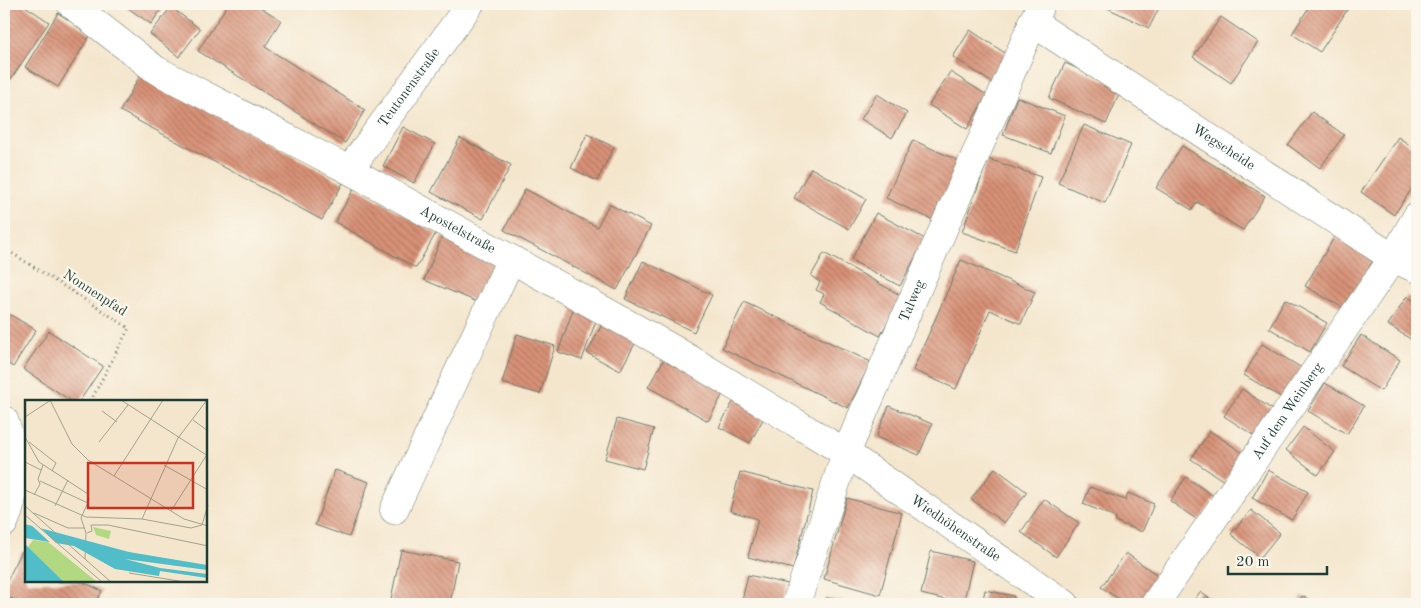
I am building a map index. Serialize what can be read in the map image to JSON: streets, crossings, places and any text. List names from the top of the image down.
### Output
{
  "streets": {
    "street": [
      "Teutonenstraße",
      "Wegscheide",
      "Apostelstraße",
      "Talweg",
      "Auf dem Weinberg",
      "Wiedhöhenstraße"
    ],
    "path": ["Nonnenpfad"]
  },
  "crossings": [
    ["Teutonenstraße", "Apostelstraße"],
    ["Wegscheide", "Talweg"],
    ["Wegscheide", "Auf dem Weinberg"],
    ["Apostelstraße", "Talweg"],
    ["Apostelstraße", "Wiedhöhenstraße"],
    ["Talweg", "Wiedhöhenstraße"]
  ],
  "scale_bar": "20 m"
}
